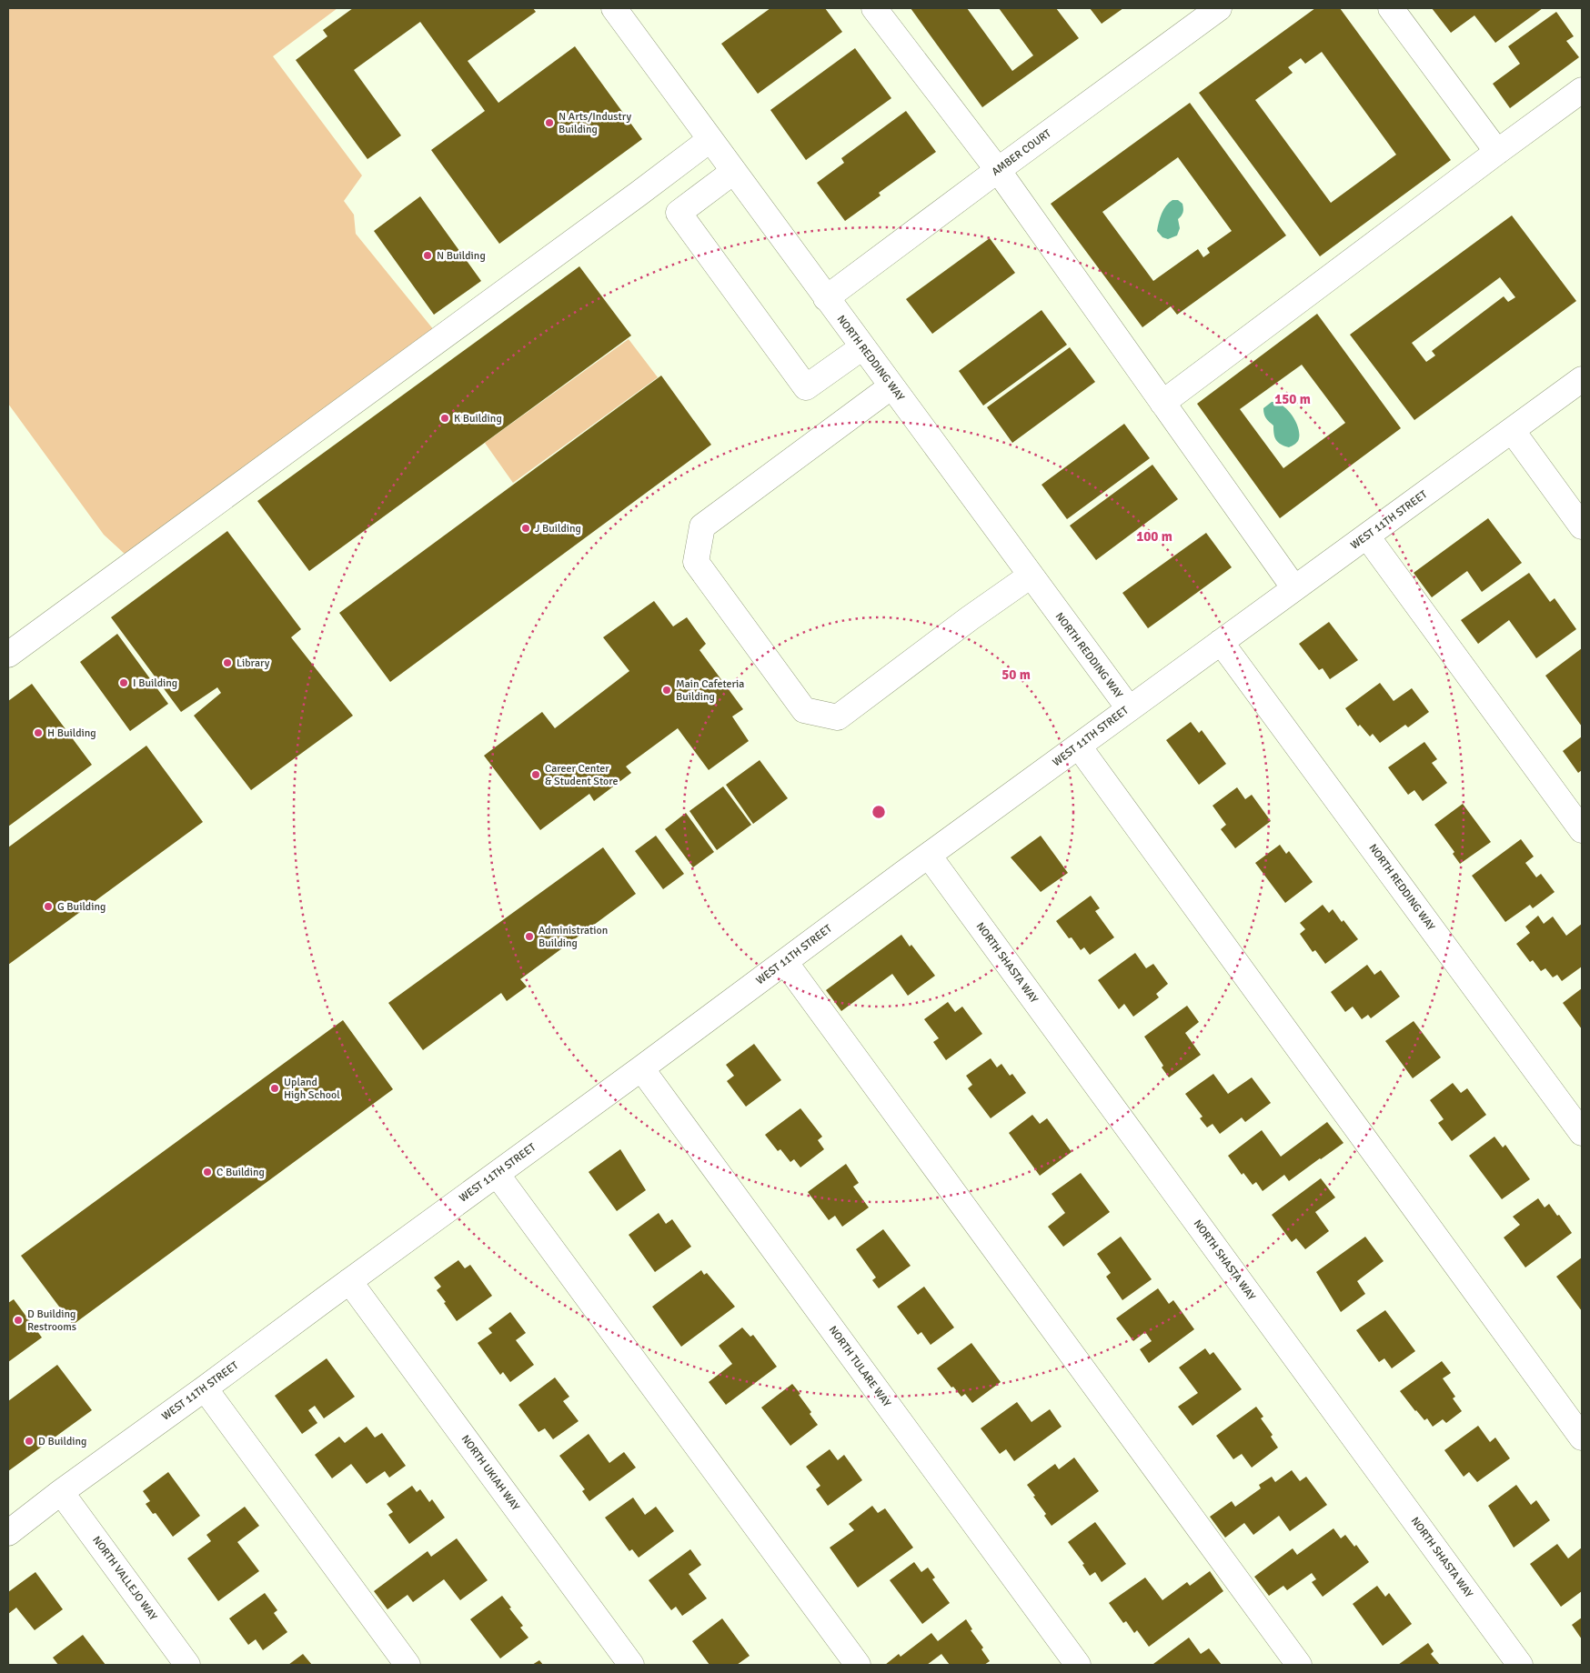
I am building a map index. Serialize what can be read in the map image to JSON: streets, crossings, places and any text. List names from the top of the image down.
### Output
{
  "streets": {
    "street": [
      "AMBER COURT",
      "NORTH REDDING WAY",
      "WEST 11TH STREET",
      "NORTH SHASTA WAY",
      "NORTH TULARE WAY",
      "NORTH UKIAH WAY",
      "NORTH VALLEJO WAY"
    ]
  },
  "crossings": [
    ["AMBER COURT", "NORTH REDDING WAY"],
    ["NORTH REDDING WAY", "WEST 11TH STREET"],
    ["WEST 11TH STREET", "NORTH SHASTA WAY"],
    ["WEST 11TH STREET", "NORTH TULARE WAY"],
    ["WEST 11TH STREET", "NORTH UKIAH WAY"],
    ["WEST 11TH STREET", "NORTH VALLEJO WAY"]
  ],
  "places": [
    "N Arts/Industry Building",
    "N Building",
    "K Building",
    "J Building",
    "Library",
    "I Building",
    "Main Cafeteria Building",
    "H Building",
    "Career Center & Student Store",
    "G Building",
    "Administration Building",
    "Upland High School",
    "C Building",
    "D Building Restrooms",
    "D Building"
  ],
  "rings": ["150 m", "100 m", "50 m"]
}
